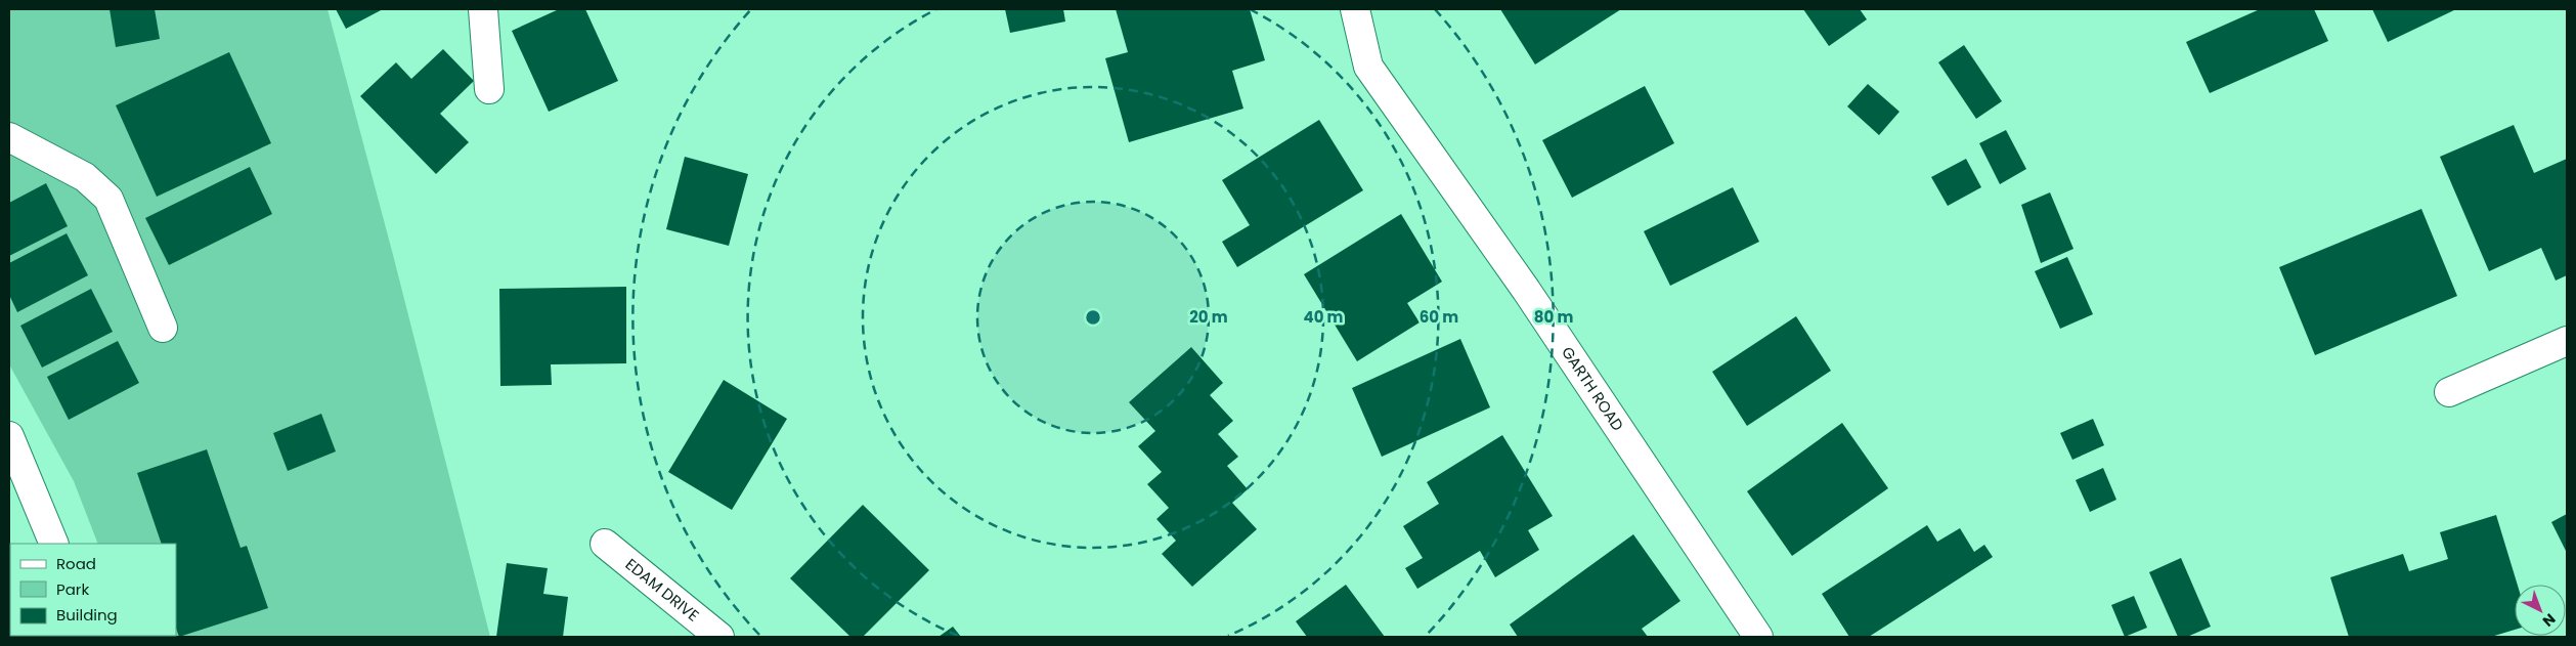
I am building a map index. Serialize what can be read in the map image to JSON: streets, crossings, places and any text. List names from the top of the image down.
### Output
{
  "streets": {
    "street": ["GARTH ROAD", "EDAM DRIVE"]
  },
  "legend": ["Road", "Park", "Building"],
  "north": "bottom right",
  "rings": [
    "20 m",
    "40 m",
    "60 m",
    "80 m"
  ]
}
